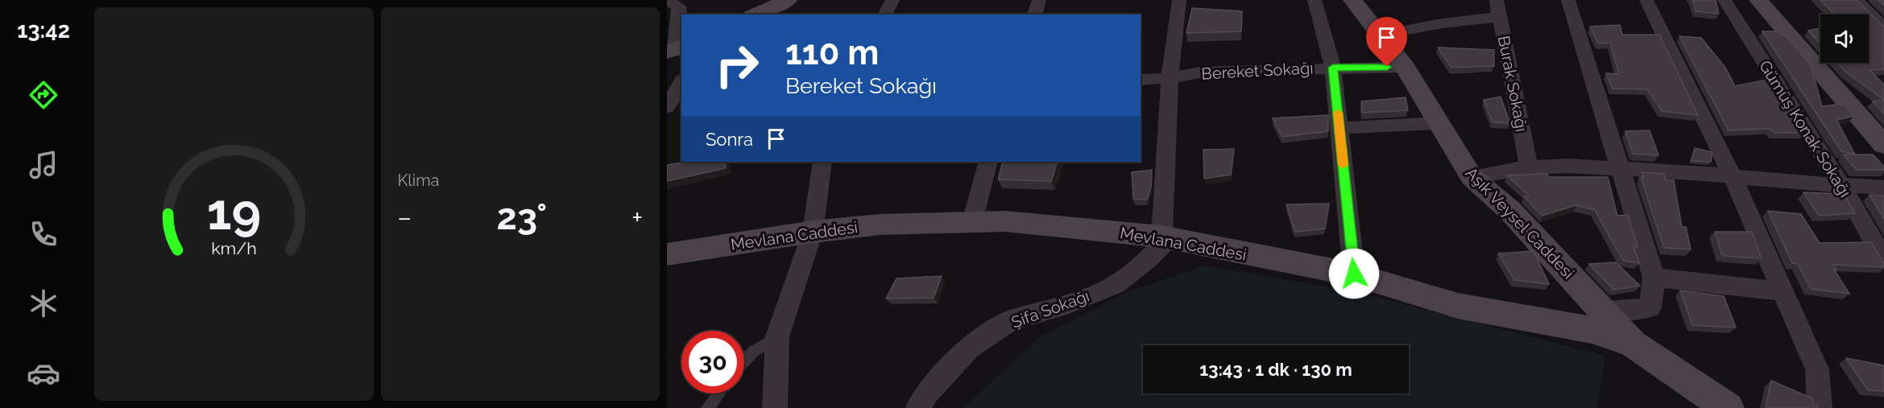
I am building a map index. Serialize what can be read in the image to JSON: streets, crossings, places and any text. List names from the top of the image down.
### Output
{
  "streets": {
    "street": [
      "Bereket Sokağı",
      "Burak Sokağı",
      "Gümüş Konak Sokağı",
      "Aşık Veysel Caddesi",
      "Mevlana Caddesi",
      "Şifa Sokağı"
    ]
  },
  "crossings": [
    ["Bereket Sokağı", "Aşık Veysel Caddesi"],
    ["Aşık Veysel Caddesi", "Mevlana Caddesi"],
    ["Mevlana Caddesi", "Şifa Sokağı"]
  ],
  "page": {
    "tabs": "13:42",
    "tile": "Klima",
    "turn": ["110 m", "Bereket Sokağı"],
    "then": "Sonra",
    "heat": ["−", "23°", "+"],
    "limit": "30",
    "trip": "13:43 · 1 dk · 130 m",
    "gauge": ["19", "km/h"]
  }
}
